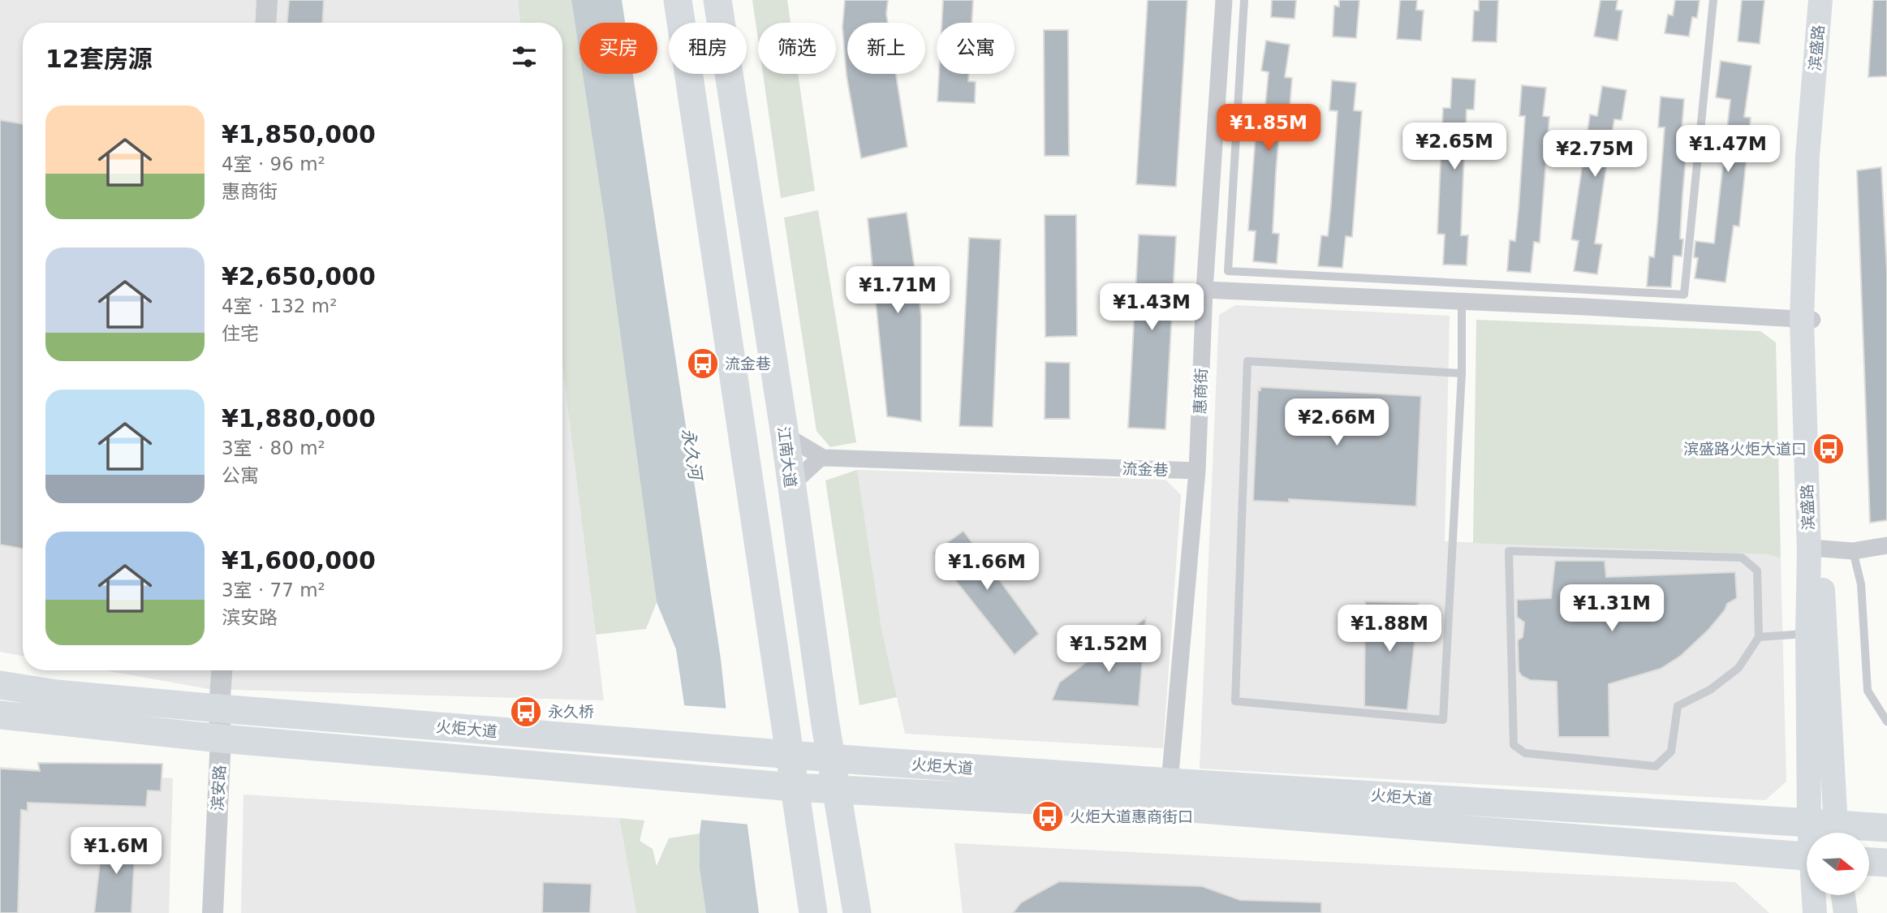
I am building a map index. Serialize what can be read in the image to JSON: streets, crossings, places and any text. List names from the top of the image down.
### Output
{
  "streets": {
    "main road": ["滨盛路", "江南大道", "火炬大道"],
    "street": ["惠商街", "流金巷", "滨安路"]
  },
  "crossings": [
    ["滨盛路", "火炬大道"],
    ["惠商街", "流金巷"],
    ["惠商街", "火炬大道"],
    ["江南大道", "火炬大道"],
    ["火炬大道", "滨安路"]
  ],
  "water": ["永久河"],
  "places": {
    "bus stop": [
      "流金巷",
      "滨盛路火炬大道口",
      "永久桥",
      "火炬大道惠商街口"
    ]
  },
  "north": "right",
  "page": {
    "chip": [
      "买房",
      "租房",
      "筛选",
      "新上",
      "公寓"
    ],
    "heading": "12套房源",
    "list": [
      {
        "name": "¥1,850,000",
        "note": "4室 · 96 m² · 惠商街"
      },
      {
        "name": "¥2,650,000",
        "note": "4室 · 132 m² · 住宅"
      },
      {
        "name": "¥1,880,000",
        "note": "3室 · 80 m² · 公寓"
      },
      {
        "name": "¥1,600,000",
        "note": "3室 · 77 m² · 滨安路"
      }
    ],
    "price": [
      "¥1.85M",
      "¥2.65M",
      "¥1.47M",
      "¥2.75M",
      "¥1.71M",
      "¥1.43M",
      "¥2.66M",
      "¥1.66M",
      "¥1.31M",
      "¥1.88M",
      "¥1.52M",
      "¥1.6M"
    ]
  }
}
